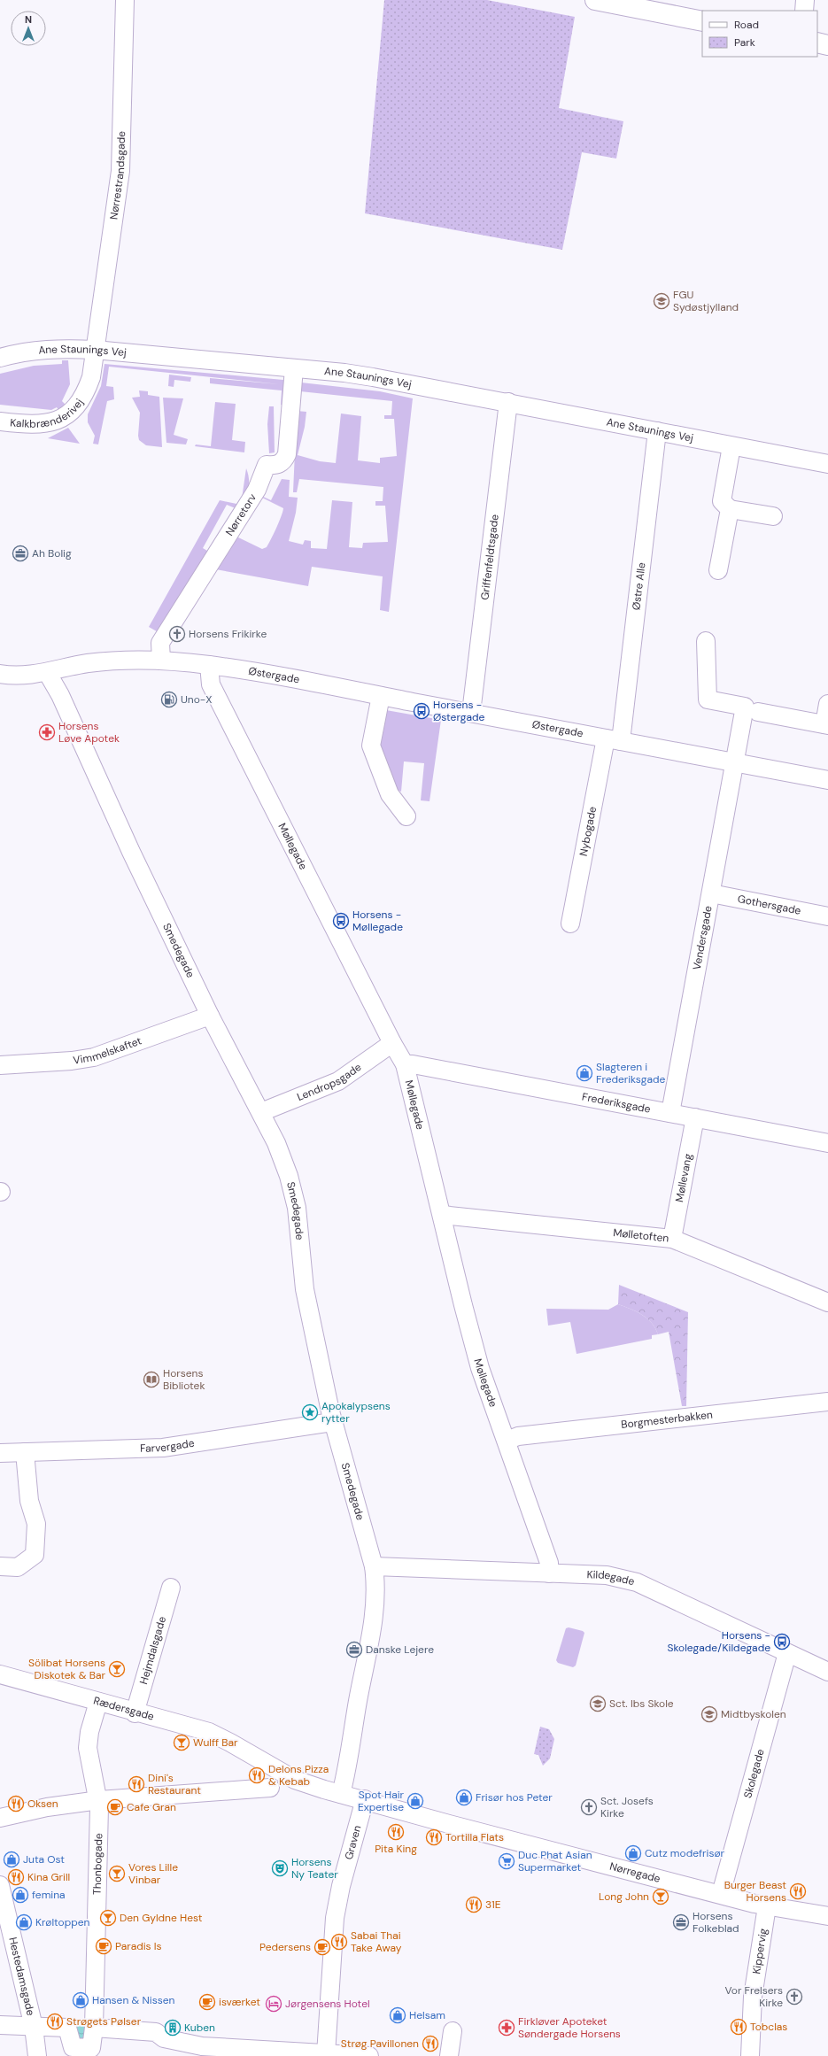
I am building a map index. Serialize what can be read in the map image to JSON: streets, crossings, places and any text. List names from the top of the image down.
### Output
{
  "streets": {
    "street": [
      "Nørrestrandsgade",
      "Ane Staunings Vej",
      "Kalkbrænderivej",
      "Nørretorv",
      "Griffenfeldtsgade",
      "Østre Alle",
      "Østergade",
      "Nybogade",
      "Møllegade",
      "Gothersgade",
      "Vendersgade",
      "Smedegade",
      "Vimmelskaftet",
      "Lendropsgade",
      "Frederiksgade",
      "Møllevang",
      "Mølletoften",
      "Borgmesterbakken",
      "Farvergade",
      "Kildegade",
      "Hejmdalsgade",
      "Rædersgade",
      "Skolegade",
      "Graven",
      "Thonbogade",
      "Nørregade",
      "Kippervig",
      "Hestedamsgade"
    ]
  },
  "crossings": [
    ["Nørrestrandsgade", "Ane Staunings Vej"],
    ["Nørrestrandsgade", "Kalkbrænderivej"],
    ["Ane Staunings Vej", "Kalkbrænderivej"],
    ["Ane Staunings Vej", "Nørretorv"],
    ["Ane Staunings Vej", "Griffenfeldtsgade"],
    ["Ane Staunings Vej", "Østre Alle"],
    ["Griffenfeldtsgade", "Østergade"],
    ["Østre Alle", "Østergade"],
    ["Østre Alle", "Nybogade"],
    ["Østergade", "Nybogade"],
    ["Østergade", "Møllegade"],
    ["Østergade", "Vendersgade"],
    ["Møllegade", "Lendropsgade"],
    ["Møllegade", "Frederiksgade"],
    ["Møllegade", "Mølletoften"],
    ["Møllegade", "Borgmesterbakken"],
    ["Møllegade", "Kildegade"],
    ["Gothersgade", "Vendersgade"],
    ["Vendersgade", "Frederiksgade"],
    ["Smedegade", "Vimmelskaftet"],
    ["Smedegade", "Lendropsgade"],
    ["Smedegade", "Farvergade"],
    ["Smedegade", "Kildegade"],
    ["Smedegade", "Rædersgade"],
    ["Smedegade", "Nørregade"],
    ["Frederiksgade", "Møllevang"],
    ["Møllevang", "Mølletoften"],
    ["Kildegade", "Skolegade"],
    ["Hejmdalsgade", "Rædersgade"],
    ["Rædersgade", "Thonbogade"],
    ["Rædersgade", "Nørregade"],
    ["Skolegade", "Nørregade"],
    ["Graven", "Nørregade"],
    ["Nørregade", "Kippervig"]
  ],
  "places": {
    "school or university": ["FGU Sydøstjylland", "Sct. Ibs Skole", "Midtbyskolen"],
    "office": ["Ah Bolig", "Danske Lejere", "Horsens Folkeblad"],
    "church": ["Horsens Frikirke", "Sct. Josefs Kirke", "Vor Frelsers Kirke"],
    "fuel station": ["Uno-X"],
    "bus stop": ["Horsens - Østergade", "Horsens - Møllegade", "Horsens - Skolegade/Kildegade"],
    "pharmacy": ["Horsens Løve Apotek", "Firkløver Apoteket Søndergade Horsens"],
    "shop": [
      "Slagteren i Frederiksgade",
      "Frisør hos Peter",
      "Spot Hair Expertise",
      "Cutz modefrisør",
      "Juta Ost",
      "femina",
      "Krøltoppen",
      "Hansen & Nissen",
      "Helsam"
    ],
    "library": ["Horsens Bibliotek"],
    "place": ["Apokalypsens rytter"],
    "bar": [
      "Sölibat Horsens Diskotek & Bar",
      "Wulff Bar",
      "Vores Lille Vinbar",
      "Long John",
      "Den Gyldne Hest"
    ],
    "restaurant": [
      "Delons Pizza & Kebab",
      "Dini's Restaurant",
      "Oksen",
      "Pita King",
      "Tortilla Flats",
      "Kina Grill",
      "Burger Beast Horsens",
      "31E",
      "Sabai Thai Take Away",
      "Strøgets Pølser",
      "Tobclas",
      "Strøg Pavillonen"
    ],
    "cafe": [
      "Cafe Gran",
      "Paradis Is",
      "Pedersens",
      "isværket"
    ],
    "supermarket": ["Duc Phat Asian Supermarket"],
    "theatre": ["Horsens Ny Teater"],
    "hotel": ["Jørgensens Hotel"],
    "building": ["Kuben"]
  },
  "legend": ["Road", "Park"],
  "north": "top"
}
